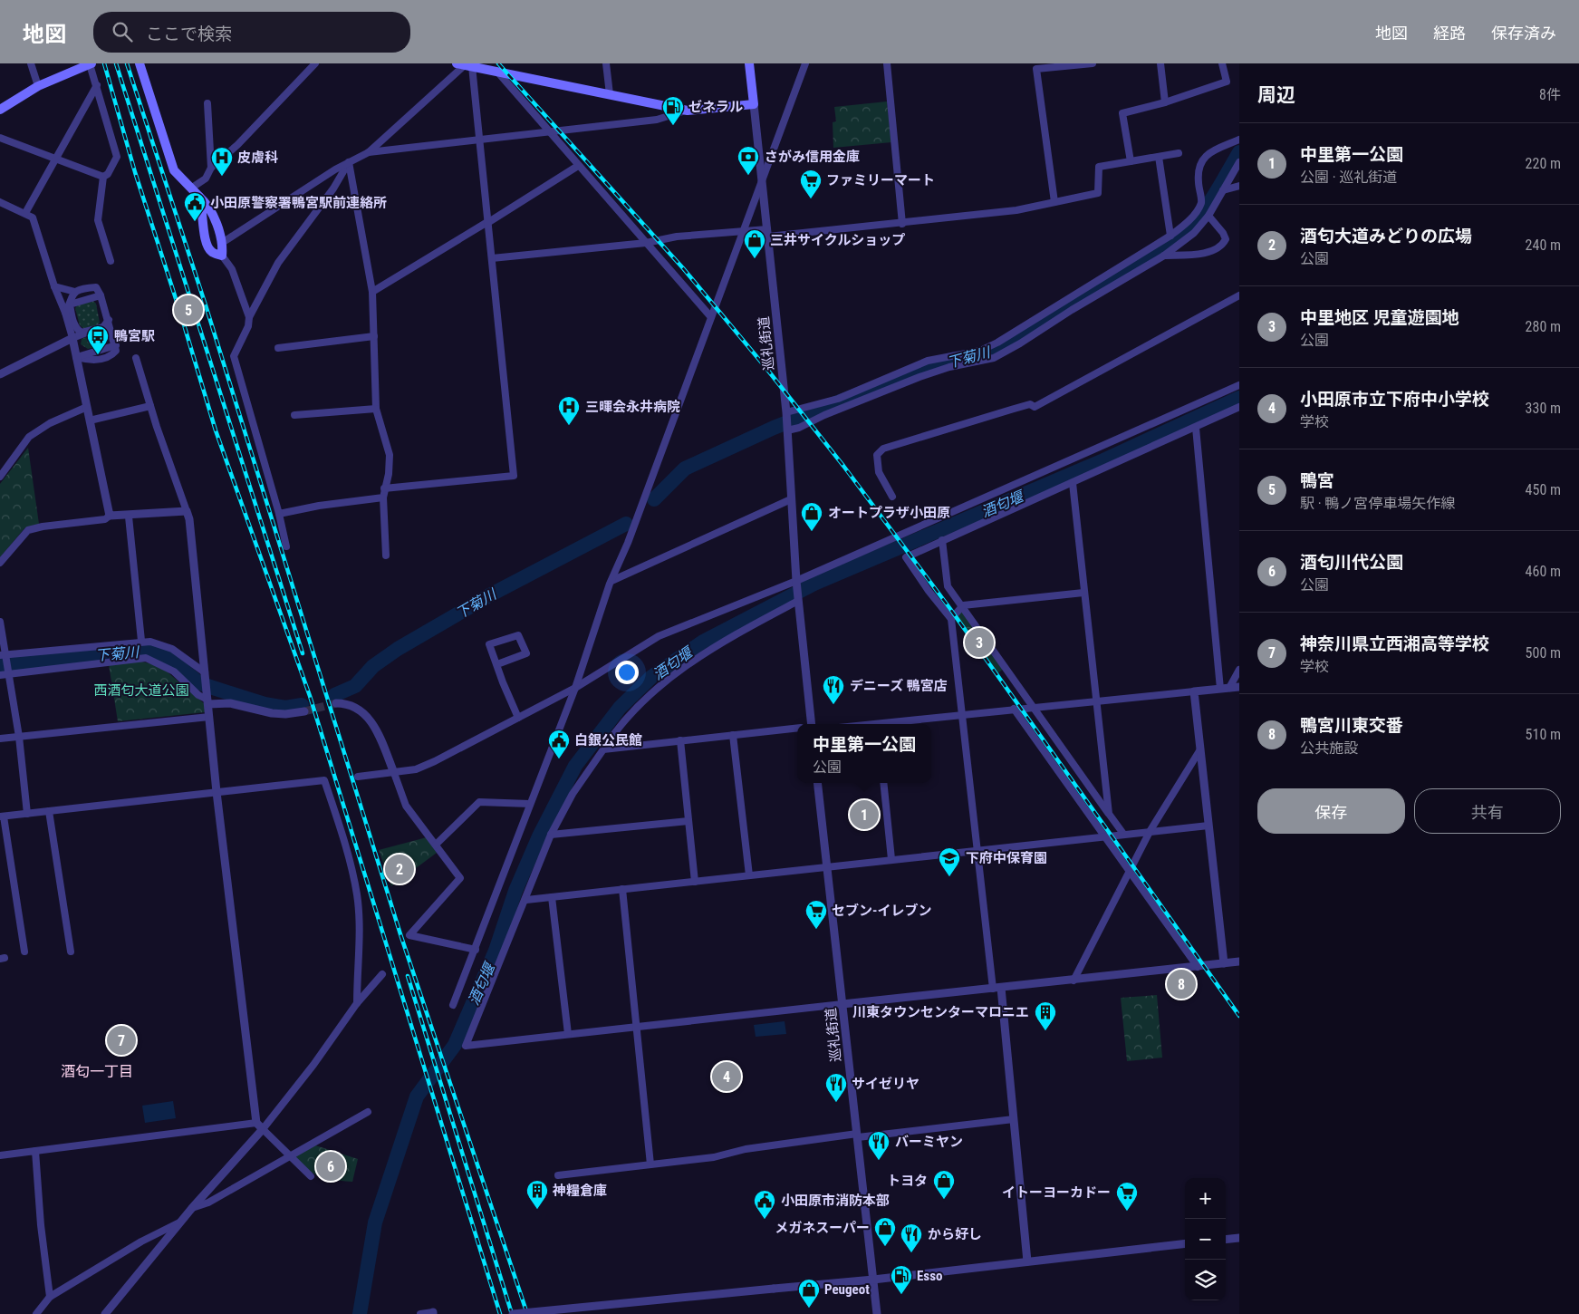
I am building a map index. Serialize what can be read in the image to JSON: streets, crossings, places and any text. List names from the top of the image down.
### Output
{
  "streets": {
    "street": ["巡礼街道"]
  },
  "districts": ["酒匂一丁目"],
  "water": ["下菊川", "酒匂堰"],
  "parks": ["西酒匂大道公園"],
  "places": {
    "fuel station": ["ゼネラル", "Esso"],
    "bank": ["さがみ信用金庫"],
    "hospital": ["皮膚科", "三暉会永井病院"],
    "supermarket": ["ファミリーマート", "セブン-イレブン", "イトーヨーカドー"],
    "public building": ["小田原警察署鴨宮駅前連絡所", "白銀公民館", "小田原市消防本部"],
    "shop": [
      "三井サイクルショップ",
      "オートプラザ小田原",
      "トヨタ",
      "メガネスーパー",
      "Peugeot"
    ],
    "bus stop": ["鴨宮駅"],
    "restaurant": [
      "デニーズ 鴨宮店",
      "サイゼリヤ",
      "バーミヤン",
      "から好し"
    ],
    "school or university": ["下府中保育園"],
    "building": ["川東タウンセンターマロニエ", "神糧倉庫"]
  },
  "page": {
    "header": "地図",
    "search": "ここで検索",
    "nav": ["地図", "経路", "保存済み"],
    "heading": ["周辺", "8件"],
    "list": [
      {
        "mark": "1",
        "name": "中里第一公園",
        "note": "公園 · 巡礼街道",
        "value": "220 m"
      },
      {
        "mark": "2",
        "name": "酒匂大道みどりの広場",
        "note": "公園",
        "value": "240 m"
      },
      {
        "mark": "3",
        "name": "中里地区 児童遊園地",
        "note": "公園",
        "value": "280 m"
      },
      {
        "mark": "4",
        "name": "小田原市立下府中小学校",
        "note": "学校",
        "value": "330 m"
      },
      {
        "mark": "5",
        "name": "鴨宮",
        "note": "駅 · 鴨ノ宮停車場矢作線",
        "value": "450 m"
      },
      {
        "mark": "6",
        "name": "酒匂川代公園",
        "note": "公園",
        "value": "460 m"
      },
      {
        "mark": "7",
        "name": "神奈川県立西湘高等学校",
        "note": "学校",
        "value": "500 m"
      },
      {
        "mark": "8",
        "name": "鴨宮川東交番",
        "note": "公共施設",
        "value": "510 m"
      }
    ],
    "pins": [
      "5",
      "3",
      "1",
      "2",
      "8",
      "7",
      "4",
      "6"
    ],
    "popup": ["中里第一公園", "公園"],
    "buttons": ["保存", "共有"],
    "map_buttons": ["+", "−"]
  }
}
